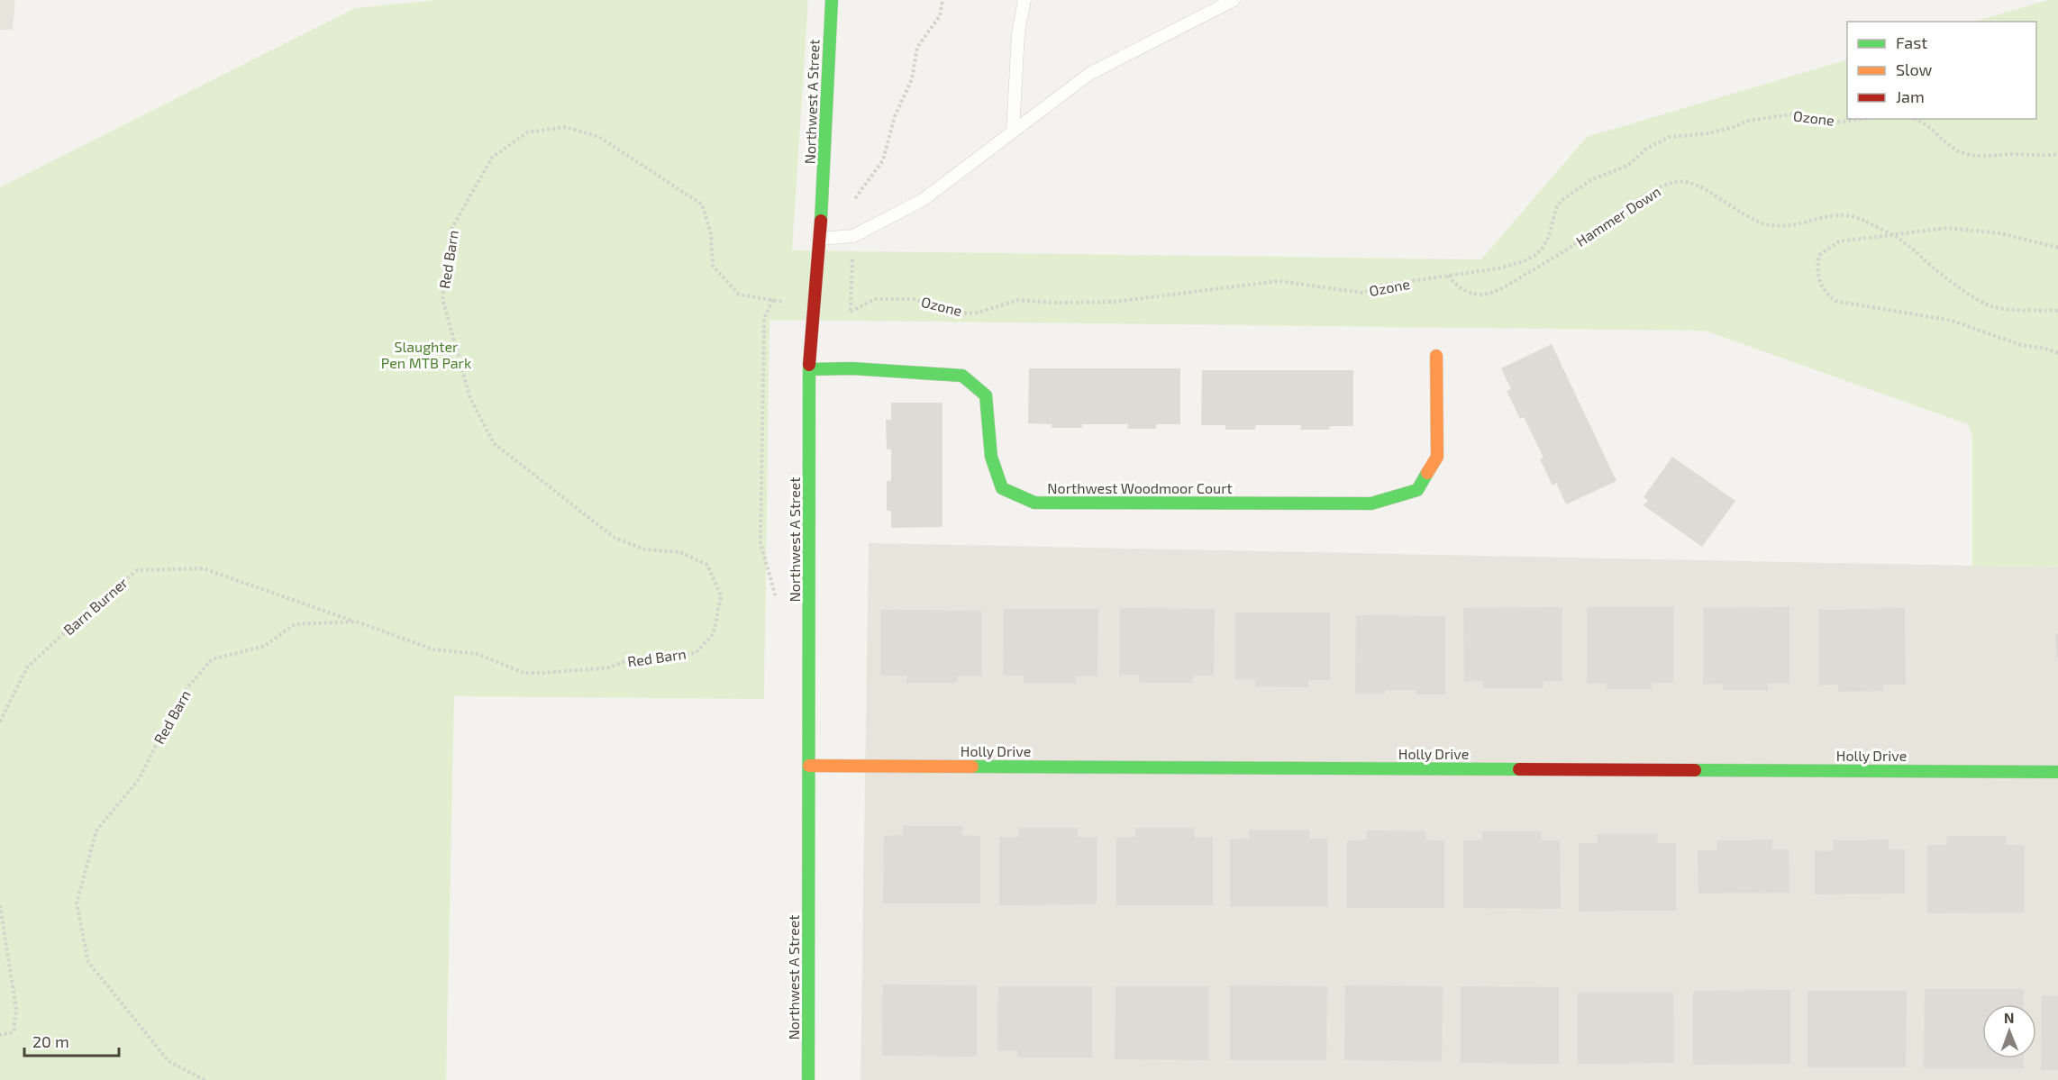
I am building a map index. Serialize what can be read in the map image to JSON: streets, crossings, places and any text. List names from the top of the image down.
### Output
{
  "streets": {
    "street": ["Northwest A Street", "Northwest Woodmoor Court", "Holly Drive"],
    "path": [
      "Ozone",
      "Hammer Down",
      "Red Barn",
      "Barn Burner"
    ]
  },
  "crossings": [
    ["Northwest A Street", "Northwest Woodmoor Court"],
    ["Northwest A Street", "Holly Drive"],
    ["Ozone", "Hammer Down"],
    ["Red Barn", "Barn Burner"]
  ],
  "parks": ["Slaughter Pen MTB Park"],
  "legend": ["Fast", "Slow", "Jam"],
  "scale_bar": "20 m",
  "north": "top"
}
